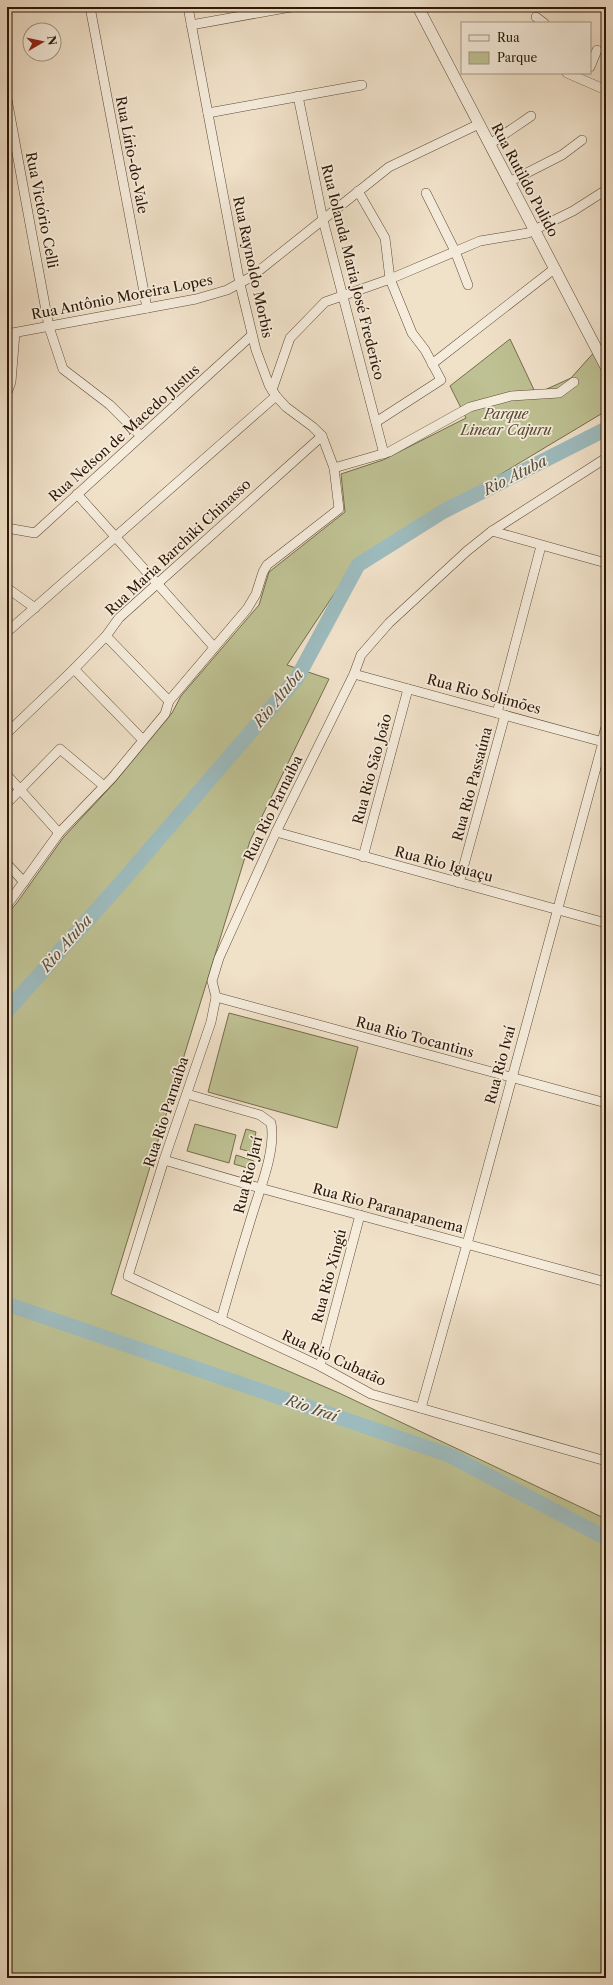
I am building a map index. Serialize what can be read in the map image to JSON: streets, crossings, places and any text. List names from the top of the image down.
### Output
{
  "streets": {
    "street": [
      "Rua Lírio-do-Vale",
      "Rua Rutildo Pulido",
      "Rua Victório Celli",
      "Rua Raynoldo Morbis",
      "Rua Iolanda Maria José Frederico",
      "Rua Antônio Moreira Lopes",
      "Rua Nelson de Macedo Justus",
      "Rua Maria Barchiki Chinasso",
      "Rua Rio Solimões",
      "Rua Rio São João",
      "Rua Rio Passaúna",
      "Rua Rio Parnaíba",
      "Rua Rio Iguaçu",
      "Rua Rio Tocantins",
      "Rua Rio Ivaí",
      "Rua Rio Jarí",
      "Rua Rio Paranapanema",
      "Rua Rio Xingú",
      "Rua Rio Cubatão"
    ]
  },
  "crossings": [
    ["Rua Lírio-do-Vale", "Rua Antônio Moreira Lopes"],
    ["Rua Rutildo Pulido", "Rua Antônio Moreira Lopes"],
    ["Rua Victório Celli", "Rua Antônio Moreira Lopes"],
    ["Rua Victório Celli", "Rua Nelson de Macedo Justus"],
    ["Rua Raynoldo Morbis", "Rua Antônio Moreira Lopes"],
    ["Rua Raynoldo Morbis", "Rua Nelson de Macedo Justus"],
    ["Rua Raynoldo Morbis", "Rua Maria Barchiki Chinasso"],
    ["Rua Iolanda Maria José Frederico", "Rua Antônio Moreira Lopes"],
    ["Rua Rio Solimões", "Rua Rio São João"],
    ["Rua Rio Solimões", "Rua Rio Passaúna"],
    ["Rua Rio Solimões", "Rua Rio Parnaíba"],
    ["Rua Rio Solimões", "Rua Rio Ivaí"],
    ["Rua Rio São João", "Rua Rio Iguaçu"],
    ["Rua Rio Passaúna", "Rua Rio Iguaçu"],
    ["Rua Rio Parnaíba", "Rua Rio Iguaçu"],
    ["Rua Rio Parnaíba", "Rua Rio Tocantins"],
    ["Rua Rio Parnaíba", "Rua Rio Jarí"],
    ["Rua Rio Parnaíba", "Rua Rio Paranapanema"],
    ["Rua Rio Parnaíba", "Rua Rio Cubatão"],
    ["Rua Rio Iguaçu", "Rua Rio Ivaí"],
    ["Rua Rio Tocantins", "Rua Rio Ivaí"],
    ["Rua Rio Ivaí", "Rua Rio Paranapanema"],
    ["Rua Rio Ivaí", "Rua Rio Cubatão"],
    ["Rua Rio Jarí", "Rua Rio Paranapanema"],
    ["Rua Rio Jarí", "Rua Rio Cubatão"],
    ["Rua Rio Paranapanema", "Rua Rio Xingú"],
    ["Rua Rio Xingú", "Rua Rio Cubatão"]
  ],
  "water": ["Rio Atuba", "Rio Iraí"],
  "parks": ["Parque Linear Cajuru"],
  "legend": ["Rua", "Parque"],
  "north": "right"
}
